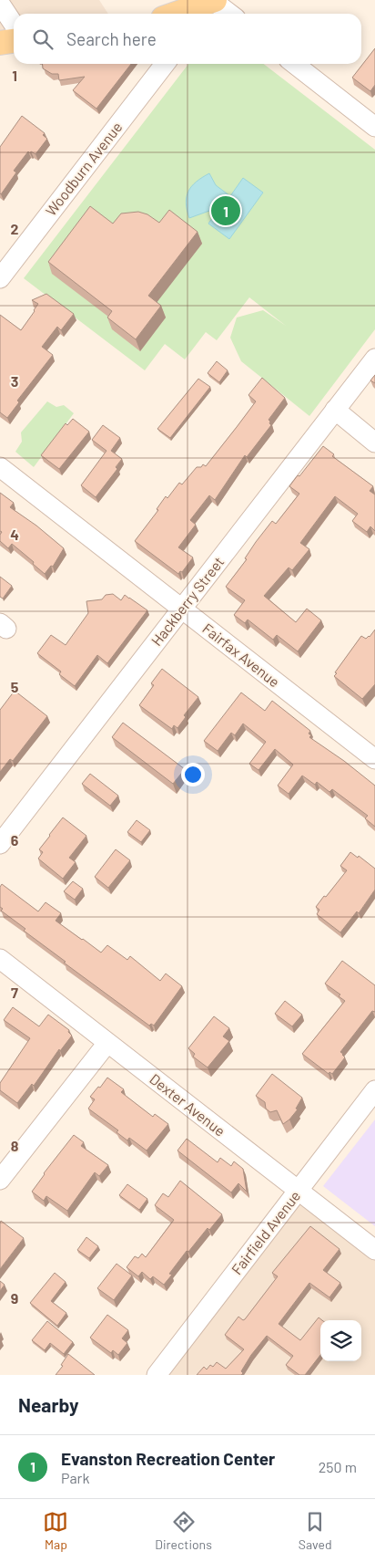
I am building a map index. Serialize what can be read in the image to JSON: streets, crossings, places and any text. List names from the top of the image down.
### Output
{
  "streets": {
    "street": [
      "Woodburn Avenue",
      "Hackberry Street",
      "Fairfax Avenue",
      "Dexter Avenue",
      "Fairfield Avenue"
    ]
  },
  "crossings": [
    ["Hackberry Street", "Fairfax Avenue"],
    ["Dexter Avenue", "Fairfield Avenue"]
  ],
  "page": {
    "search": "Search here",
    "pins": "1",
    "heading": "Nearby",
    "list": [
      {
        "mark": "1",
        "name": "Evanston Recreation Center",
        "note": "Park",
        "value": "250 m"
      }
    ],
    "nav": ["Map", "Directions", "Saved"]
  },
  "grid": {
    "rows": [
      "1",
      "2",
      "3",
      "4",
      "5",
      "6",
      "7",
      "8",
      "9"
    ]
  }
}
